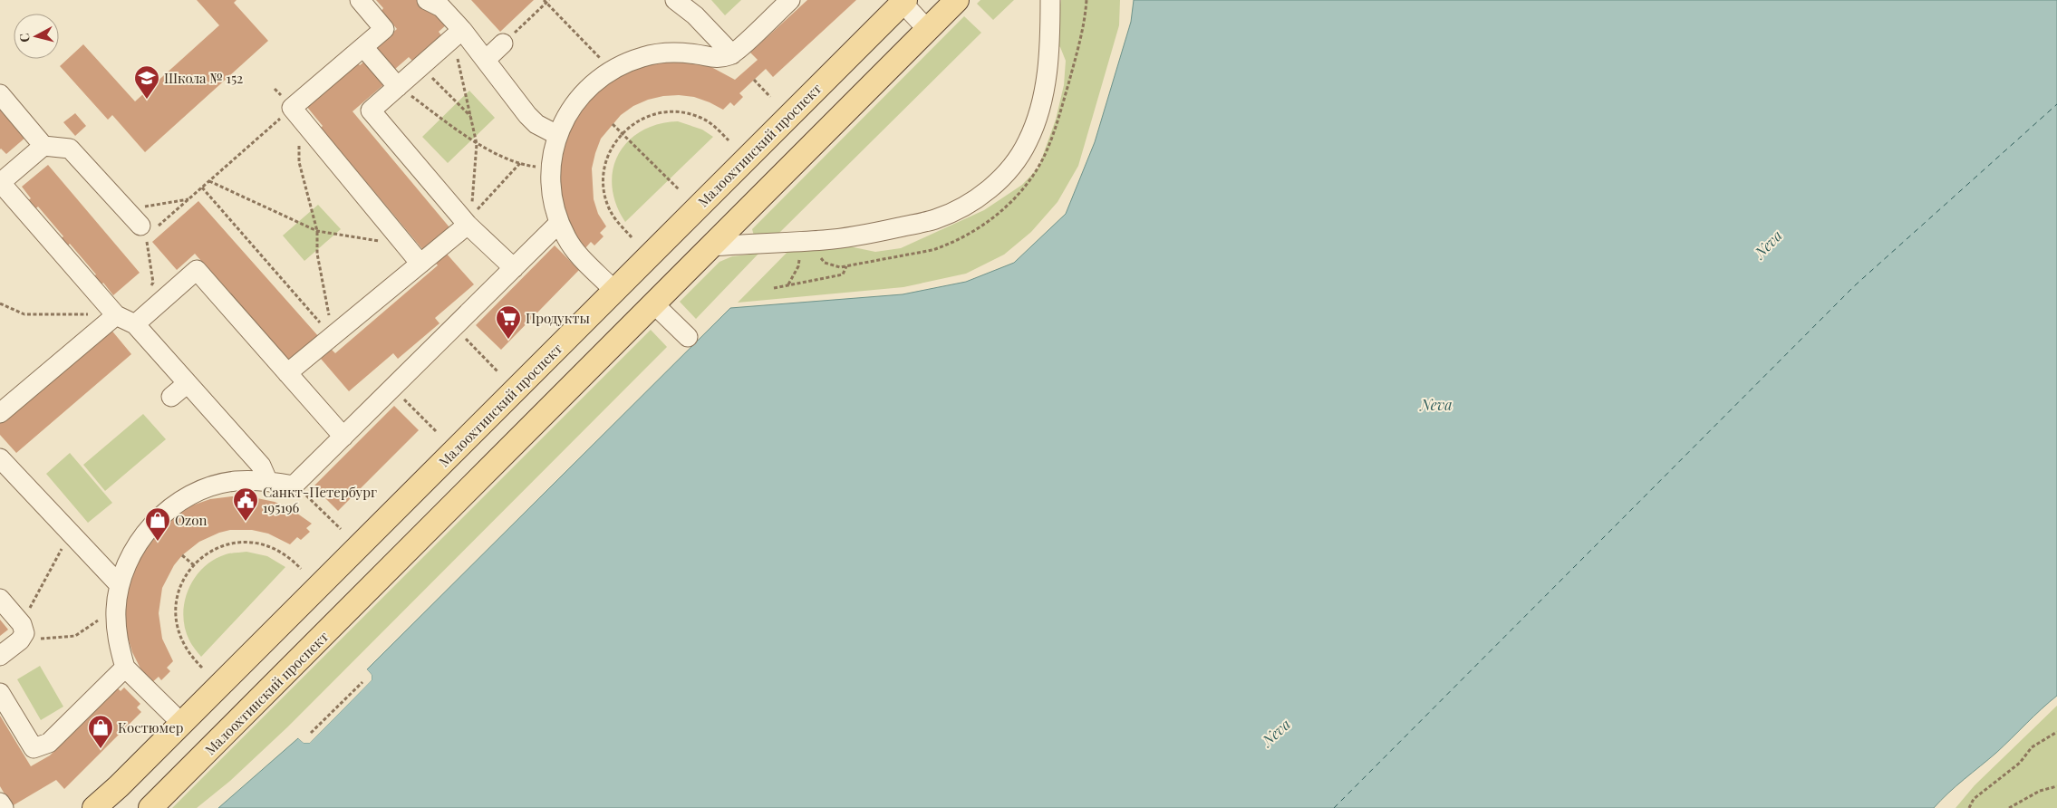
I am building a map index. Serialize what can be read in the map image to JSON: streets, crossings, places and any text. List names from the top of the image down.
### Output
{
  "streets": {
    "main road": ["Малоохтинский проспект"]
  },
  "water": ["Neva"],
  "places": {
    "school or university": ["Школа № 152"],
    "supermarket": ["Продукты"],
    "public building": ["Санкт-Петербург 195196"],
    "shop": ["Ozon", "Костюмер"]
  },
  "north": "left"
}
